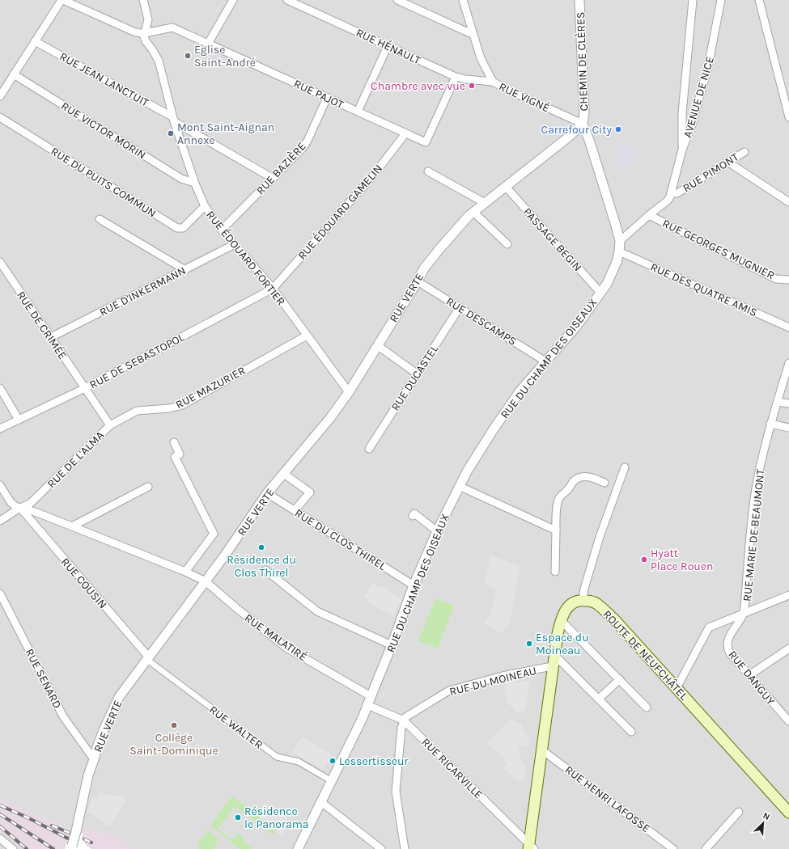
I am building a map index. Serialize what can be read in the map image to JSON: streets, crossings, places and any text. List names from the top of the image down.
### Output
{
  "streets": {
    "main road": ["ROUTE DE NEUFCHÂTEL"],
    "street": [
      "RUE HÉNAULT",
      "CHEMIN DE CLÈRES",
      "RUE JEAN LANCTUIT",
      "RUE PAJOT",
      "RUE VIGNÉ",
      "AVENUE DE NICE",
      "RUE VICTOR MORIN",
      "RUE BAZIÈRE",
      "RUE PIMONT",
      "RUE DU PUITS COMMUN",
      "RUE ÉDOUARD GAMELIN",
      "PASSAGE BEGIN",
      "RUE GEORGES MUGNIER",
      "RUE ÉDOUARD FORTIER",
      "RUE DES QUATRE AMIS",
      "RUE D'INKERMANN",
      "RUE VERTE",
      "RUE DESCAMPS",
      "RUE DE CRIMÉE",
      "RUE DU CHAMP DES OISEAUX",
      "RUE DE SEBASTOPOL",
      "RUE DUCASTEL",
      "RUE MAZURIER",
      "RUE DE L'ALMA",
      "RUE MARIE DE BEAUMONT",
      "RUE DU CLOS THIREL",
      "RUE COUSIN",
      "RUE MALATIRÉ",
      "RUE DANGUY",
      "RUE SENARD",
      "RUE DU MOINEAU",
      "RUE WALTER",
      "RUE RICARVILLE",
      "RUE HENRI LAFOSSE"
    ]
  },
  "crossings": [
    ["RUE HÉNAULT", "RUE PAJOT"],
    ["RUE HÉNAULT", "RUE VIGNÉ"],
    ["CHEMIN DE CLÈRES", "RUE VIGNÉ"],
    ["CHEMIN DE CLÈRES", "RUE VERTE"],
    ["CHEMIN DE CLÈRES", "RUE DU CHAMP DES OISEAUX"],
    ["RUE JEAN LANCTUIT", "RUE BAZIÈRE"],
    ["RUE JEAN LANCTUIT", "RUE ÉDOUARD FORTIER"],
    ["RUE PAJOT", "RUE BAZIÈRE"],
    ["RUE PAJOT", "RUE ÉDOUARD GAMELIN"],
    ["RUE PAJOT", "RUE ÉDOUARD FORTIER"],
    ["RUE VIGNÉ", "RUE VERTE"],
    ["RUE VIGNÉ", "RUE DU CHAMP DES OISEAUX"],
    ["AVENUE DE NICE", "RUE PIMONT"],
    ["RUE VICTOR MORIN", "RUE ÉDOUARD FORTIER"],
    ["RUE BAZIÈRE", "RUE ÉDOUARD FORTIER"],
    ["RUE PIMONT", "RUE GEORGES MUGNIER"],
    ["RUE PIMONT", "RUE DU CHAMP DES OISEAUX"],
    ["RUE DU PUITS COMMUN", "RUE ÉDOUARD FORTIER"],
    ["RUE ÉDOUARD GAMELIN", "RUE ÉDOUARD FORTIER"],
    ["RUE ÉDOUARD GAMELIN", "RUE DE SEBASTOPOL"],
    ["PASSAGE BEGIN", "RUE VERTE"],
    ["PASSAGE BEGIN", "RUE DU CHAMP DES OISEAUX"],
    ["RUE ÉDOUARD FORTIER", "RUE D'INKERMANN"],
    ["RUE ÉDOUARD FORTIER", "RUE VERTE"],
    ["RUE ÉDOUARD FORTIER", "RUE DE SEBASTOPOL"],
    ["RUE ÉDOUARD FORTIER", "RUE MAZURIER"],
    ["RUE DES QUATRE AMIS", "RUE DU CHAMP DES OISEAUX"],
    ["RUE D'INKERMANN", "RUE DE CRIMÉE"],
    ["RUE VERTE", "RUE DESCAMPS"],
    ["RUE VERTE", "RUE DU CHAMP DES OISEAUX"],
    ["RUE VERTE", "RUE DU CLOS THIREL"],
    ["RUE VERTE", "RUE COUSIN"],
    ["RUE VERTE", "RUE MALATIRÉ"],
    ["RUE VERTE", "RUE SENARD"],
    ["RUE VERTE", "RUE WALTER"],
    ["RUE DESCAMPS", "RUE DU CHAMP DES OISEAUX"],
    ["RUE DESCAMPS", "RUE DUCASTEL"],
    ["RUE DE CRIMÉE", "RUE DE SEBASTOPOL"],
    ["RUE DE CRIMÉE", "RUE DE L'ALMA"],
    ["RUE DU CHAMP DES OISEAUX", "RUE DU CLOS THIREL"],
    ["RUE DU CHAMP DES OISEAUX", "RUE MALATIRÉ"],
    ["RUE DU CHAMP DES OISEAUX", "RUE WALTER"],
    ["RUE DU CHAMP DES OISEAUX", "RUE RICARVILLE"],
    ["RUE DE SEBASTOPOL", "RUE DE L'ALMA"],
    ["RUE MAZURIER", "RUE DE L'ALMA"],
    ["RUE DE L'ALMA", "RUE COUSIN"],
    ["RUE DE L'ALMA", "RUE MALATIRÉ"],
    ["RUE MARIE DE BEAUMONT", "RUE DANGUY"],
    ["RUE COUSIN", "RUE MALATIRÉ"],
    ["RUE COUSIN", "RUE WALTER"],
    ["RUE DU MOINEAU", "RUE RICARVILLE"]
  ],
  "places": [
    "Église Saint-André",
    "Chambre avec vue",
    "Carrefour City",
    "Mont Saint-Aignan Annexe",
    "Résidence du Clos Thirel",
    "Hyatt Place Rouen",
    "Espace du Moineau",
    "Collège Saint-Dominique",
    "Lessertisseur",
    "Résidence le Panorama"
  ],
  "north": "top right"
}
